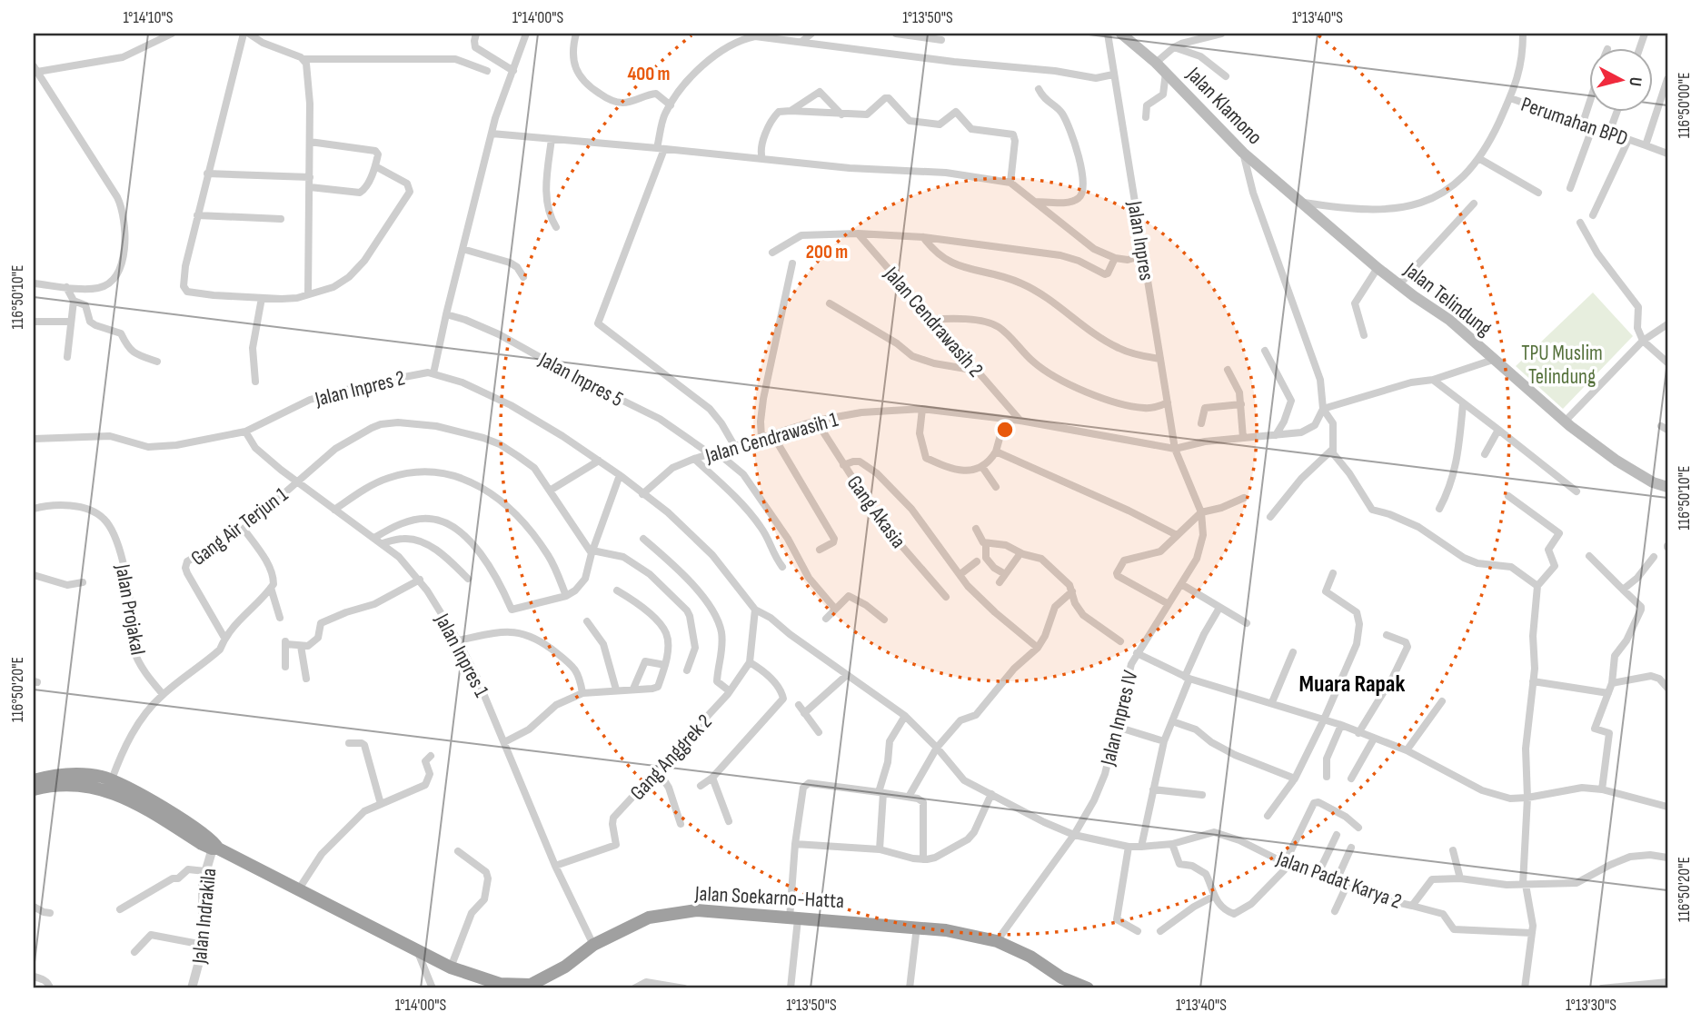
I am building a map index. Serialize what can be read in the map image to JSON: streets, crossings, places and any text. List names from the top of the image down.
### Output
{
  "streets": {
    "highway": ["Jalan Soekarno-Hatta"],
    "main road": ["Jalan Klamono", "Jalan Telindung"],
    "street": [
      "Perumahan BPD",
      "Jalan Inpres",
      "Jalan Cendrawasih 2",
      "Jalan Inpres 5",
      "Jalan Inpres 2",
      "Jalan Cendrawasih 1",
      "Gang Akasia",
      "Gang Air Terjun 1",
      "Jalan Projakal",
      "Jalan Inpres 1",
      "Jalan Inpres IV",
      "Gang Anggrek 2",
      "Jalan Padat Karya 2",
      "Jalan Indrakila"
    ]
  },
  "crossings": [
    ["Jalan Klamono", "Jalan Telindung"],
    ["Jalan Inpres", "Jalan Cendrawasih 1"],
    ["Jalan Inpres", "Jalan Inpres IV"],
    ["Jalan Cendrawasih 2", "Jalan Cendrawasih 1"],
    ["Jalan Inpres 5", "Jalan Inpres 2"],
    ["Jalan Inpres 5", "Jalan Cendrawasih 1"],
    ["Jalan Inpres 2", "Jalan Inpres 1"],
    ["Jalan Inpres 2", "Jalan Padat Karya 2"],
    ["Jalan Cendrawasih 1", "Gang Akasia"],
    ["Jalan Cendrawasih 1", "Jalan Inpres IV"],
    ["Jalan Cendrawasih 1", "Jalan Padat Karya 2"],
    ["Gang Air Terjun 1", "Jalan Inpres 1"],
    ["Jalan Inpres 1", "Gang Anggrek 2"],
    ["Jalan Inpres 1", "Jalan Soekarno-Hatta"],
    ["Jalan Inpres IV", "Jalan Padat Karya 2"],
    ["Jalan Inpres IV", "Jalan Soekarno-Hatta"],
    ["Gang Anggrek 2", "Jalan Padat Karya 2"],
    ["Jalan Soekarno-Hatta", "Jalan Indrakila"]
  ],
  "districts": ["Muara Rapak"],
  "parks": ["TPU Muslim Telindung"],
  "north": "right",
  "coordinates": [
    "1°14'10\"S",
    "1°14'00\"S",
    "1°13'50\"S",
    "1°13'40\"S",
    "116°50'00\"E",
    "116°50'10\"E",
    "116°50'20\"E",
    "1°13'30\"S"
  ],
  "rings": ["400 m", "200 m"]
}
